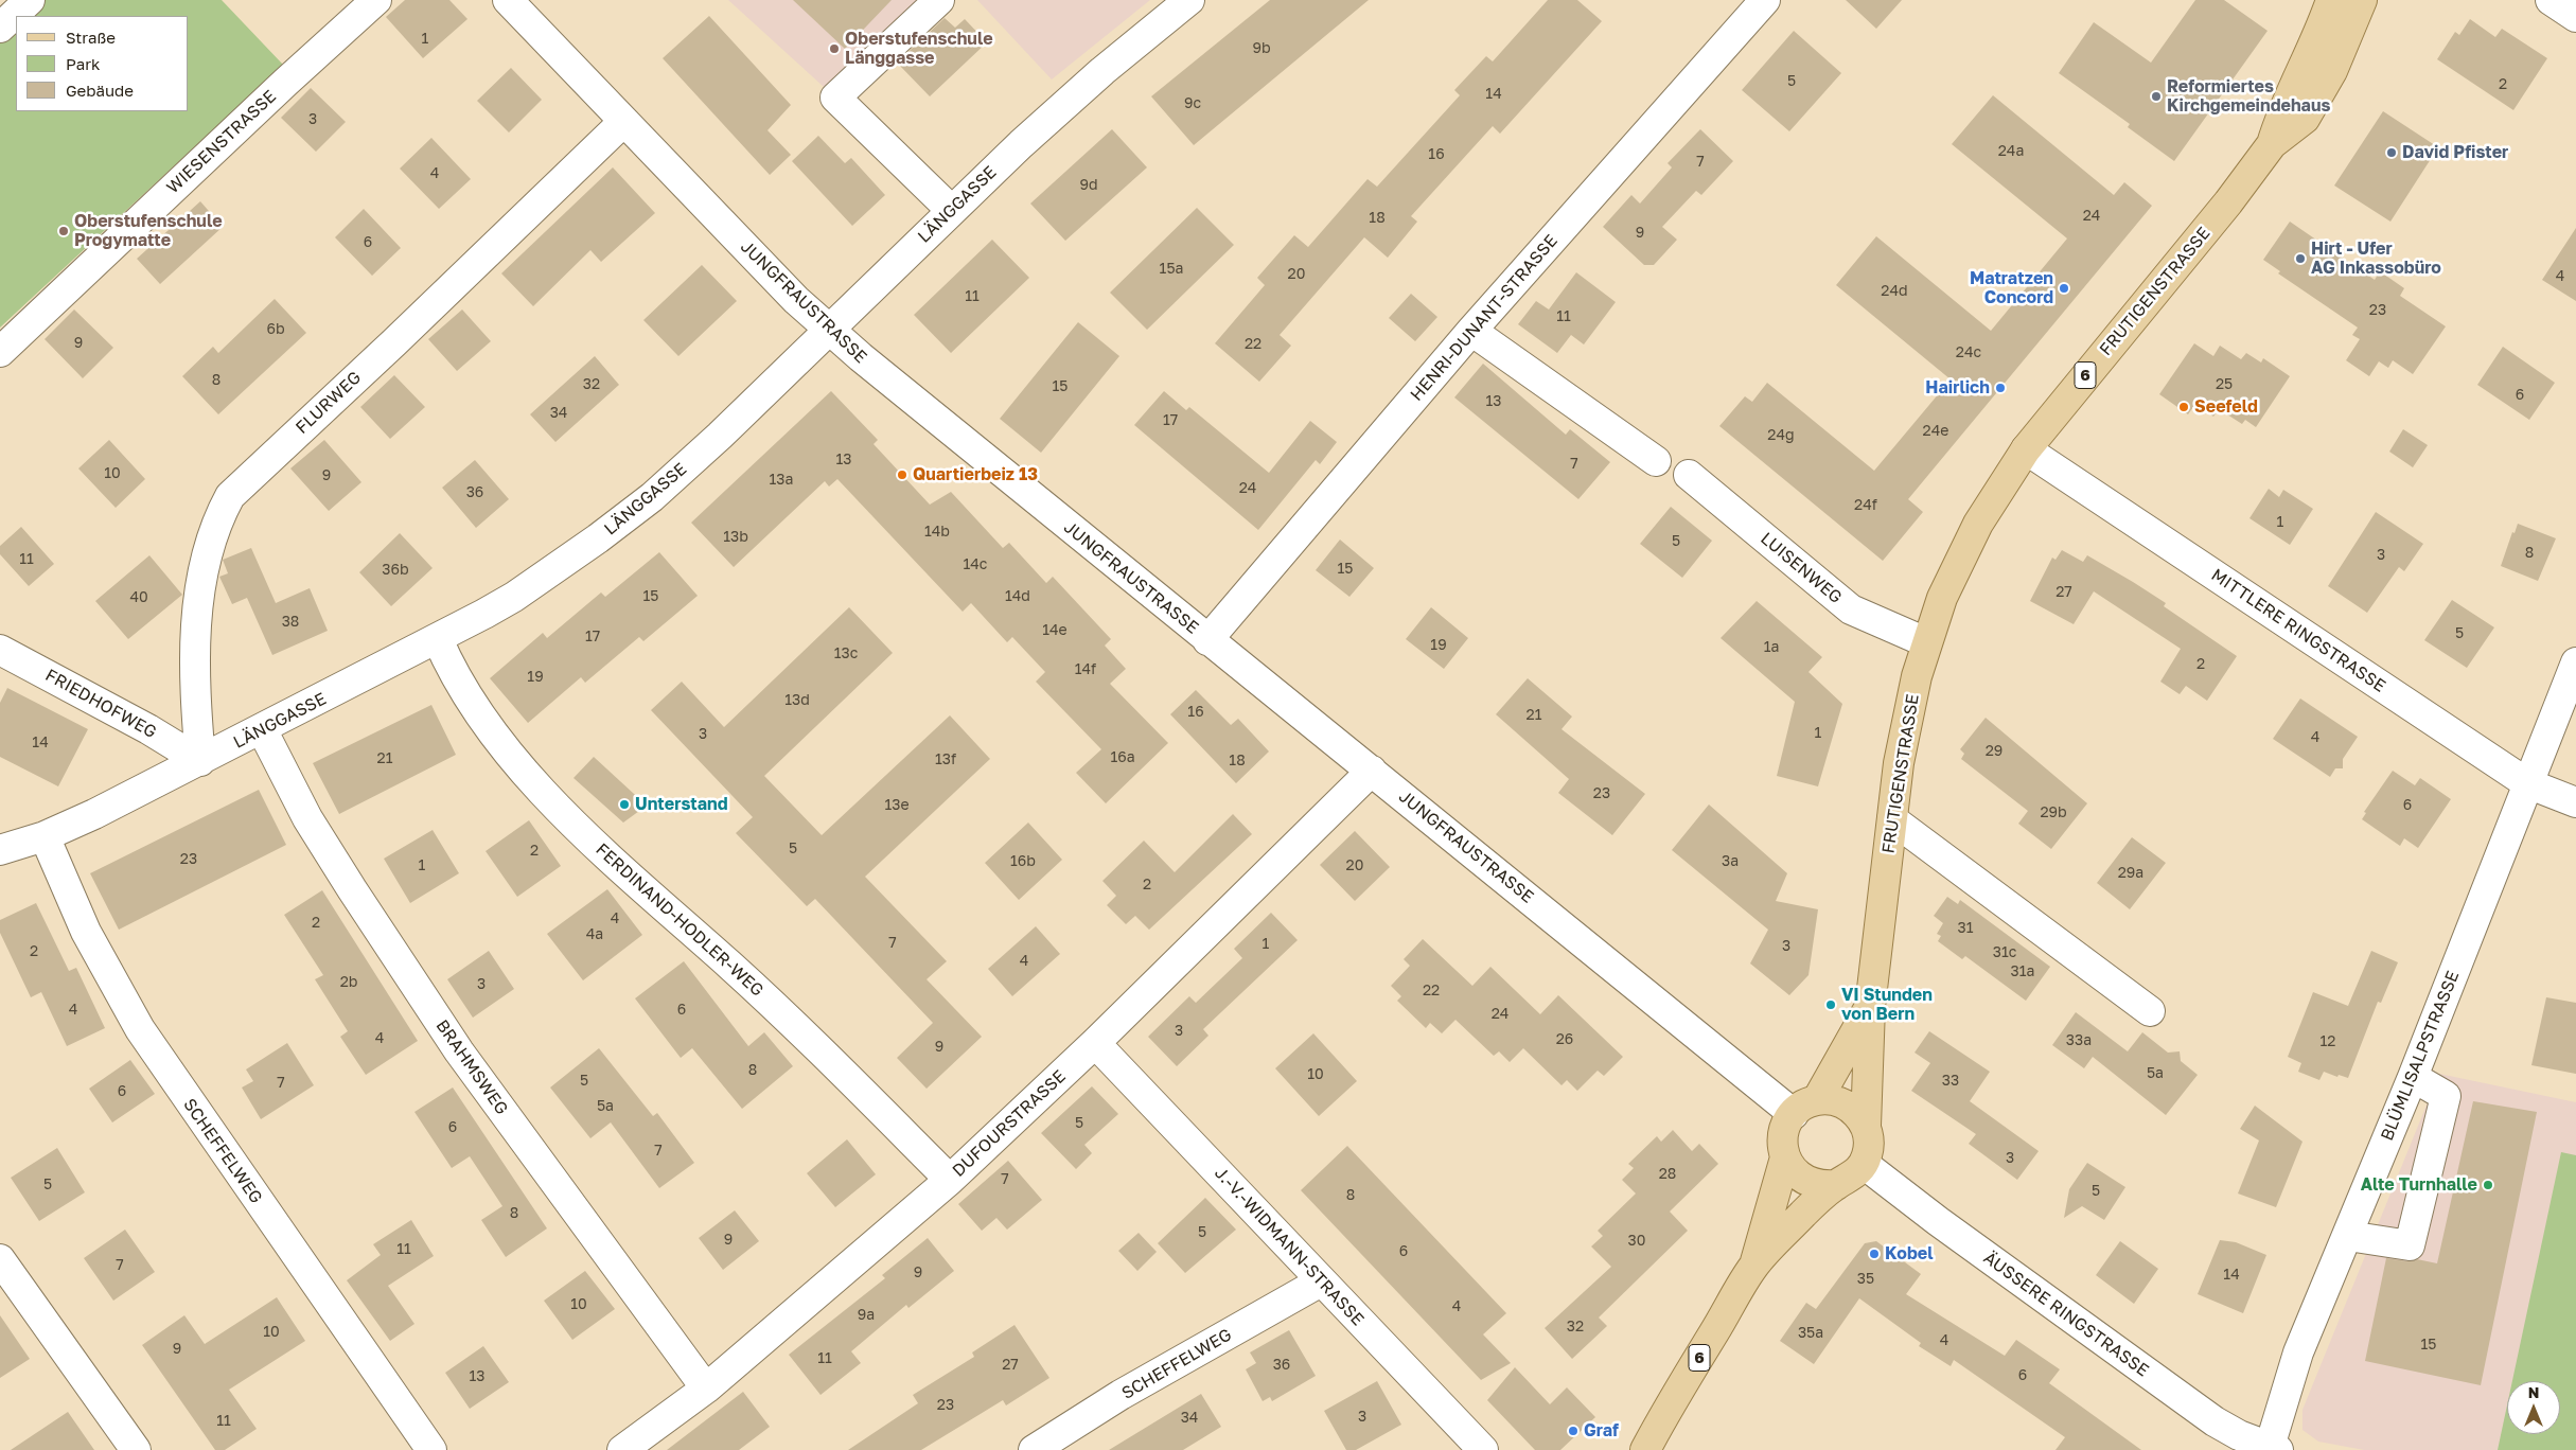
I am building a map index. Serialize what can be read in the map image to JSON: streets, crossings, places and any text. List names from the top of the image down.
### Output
{
  "streets": {
    "main road": ["FRUTIGENSTRASSE", "6"],
    "street": [
      "WIESENSTRASSE",
      "LÄNGGASSE",
      "JUNGFRAUSTRASSE",
      "HENRI-DUNANT-STRASSE",
      "FLURWEG",
      "LUISENWEG",
      "MITTLERE RINGSTRASSE",
      "FRIEDHOFWEG",
      "FERDINAND-HODLER-WEG",
      "BLÜMLISALPSTRASSE",
      "BRAHMSWEG",
      "DUFOURSTRASSE",
      "SCHEFFELWEG",
      "J.-V.-WIDMANN-STRASSE",
      "ÄUSSERE RINGSTRASSE"
    ]
  },
  "crossings": [
    ["LÄNGGASSE", "JUNGFRAUSTRASSE"],
    ["LÄNGGASSE", "FLURWEG"],
    ["LÄNGGASSE", "FRIEDHOFWEG"],
    ["LÄNGGASSE", "FERDINAND-HODLER-WEG"],
    ["LÄNGGASSE", "BRAHMSWEG"],
    ["LÄNGGASSE", "SCHEFFELWEG"],
    ["FRUTIGENSTRASSE", "JUNGFRAUSTRASSE"],
    ["FRUTIGENSTRASSE", "6"],
    ["FRUTIGENSTRASSE", "LUISENWEG"],
    ["FRUTIGENSTRASSE", "MITTLERE RINGSTRASSE"],
    ["FRUTIGENSTRASSE", "ÄUSSERE RINGSTRASSE"],
    ["JUNGFRAUSTRASSE", "HENRI-DUNANT-STRASSE"],
    ["JUNGFRAUSTRASSE", "6"],
    ["JUNGFRAUSTRASSE", "FLURWEG"],
    ["JUNGFRAUSTRASSE", "DUFOURSTRASSE"],
    ["JUNGFRAUSTRASSE", "ÄUSSERE RINGSTRASSE"],
    ["6", "ÄUSSERE RINGSTRASSE"],
    ["FLURWEG", "FRIEDHOFWEG"],
    ["MITTLERE RINGSTRASSE", "BLÜMLISALPSTRASSE"],
    ["FERDINAND-HODLER-WEG", "DUFOURSTRASSE"],
    ["BLÜMLISALPSTRASSE", "ÄUSSERE RINGSTRASSE"],
    ["BRAHMSWEG", "DUFOURSTRASSE"],
    ["DUFOURSTRASSE", "J.-V.-WIDMANN-STRASSE"],
    ["SCHEFFELWEG", "J.-V.-WIDMANN-STRASSE"]
  ],
  "places": [
    "Oberstufenschule Länggasse",
    "Reformiertes Kirchgemeindehaus",
    "David Pfister",
    "Oberstufenschule Progymatte",
    "Hirt - Ufer AG Inkassobüro",
    "Matratzen Concord",
    "Hairlich",
    "Seefeld",
    "Quartierbeiz 13",
    "Unterstand",
    "VI Stunden von Bern",
    "Alte Turnhalle",
    "Kobel",
    "Graf"
  ],
  "house_numbers": [
    "1",
    "9b",
    "5",
    "2",
    "14",
    "9c",
    "3",
    "24a",
    "16",
    "7",
    "4",
    "9d",
    "24",
    "18",
    "9",
    "6",
    "15a",
    "20",
    "4",
    "24d",
    "11",
    "23",
    "11",
    "6b",
    "9",
    "22",
    "24c",
    "8",
    "32",
    "25",
    "15",
    "6",
    "13",
    "34",
    "17",
    "24e",
    "24g",
    "13",
    "7",
    "10",
    "9",
    "13a",
    "24",
    "36",
    "24f",
    "1",
    "14b",
    "13b",
    "5",
    "8",
    "3",
    "11",
    "14c",
    "15",
    "36b",
    "27",
    "15",
    "14d",
    "40",
    "38",
    "14e",
    "5",
    "17",
    "19",
    "1a",
    "13c",
    "2",
    "14f",
    "19",
    "13d",
    "16",
    "21",
    "1",
    "3",
    "4",
    "14",
    "29",
    "16a",
    "21",
    "13f",
    "18",
    "23",
    "13e",
    "6",
    "29b",
    "5",
    "2",
    "23",
    "16b",
    "3a",
    "1",
    "20",
    "29a",
    "2",
    "4",
    "2",
    "31",
    "4a",
    "7",
    "1",
    "3",
    "2",
    "31c",
    "4",
    "31a",
    "2b",
    "3",
    "22",
    "4",
    "6",
    "24",
    "3",
    "4",
    "26",
    "33a",
    "12",
    "9",
    "8",
    "5a",
    "10",
    "5",
    "33",
    "7",
    "6",
    "5a",
    "5",
    "6",
    "7",
    "3",
    "28",
    "7",
    "5",
    "5",
    "8",
    "8",
    "5",
    "9",
    "30",
    "11",
    "6",
    "7",
    "9",
    "14",
    "35",
    "10",
    "4",
    "9a",
    "32",
    "10",
    "35a",
    "4",
    "15",
    "9",
    "11",
    "27",
    "36",
    "6",
    "13",
    "23",
    "3",
    "34",
    "11"
  ],
  "legend": ["Straße", "Park", "Gebäude"],
  "north": "top"
}
